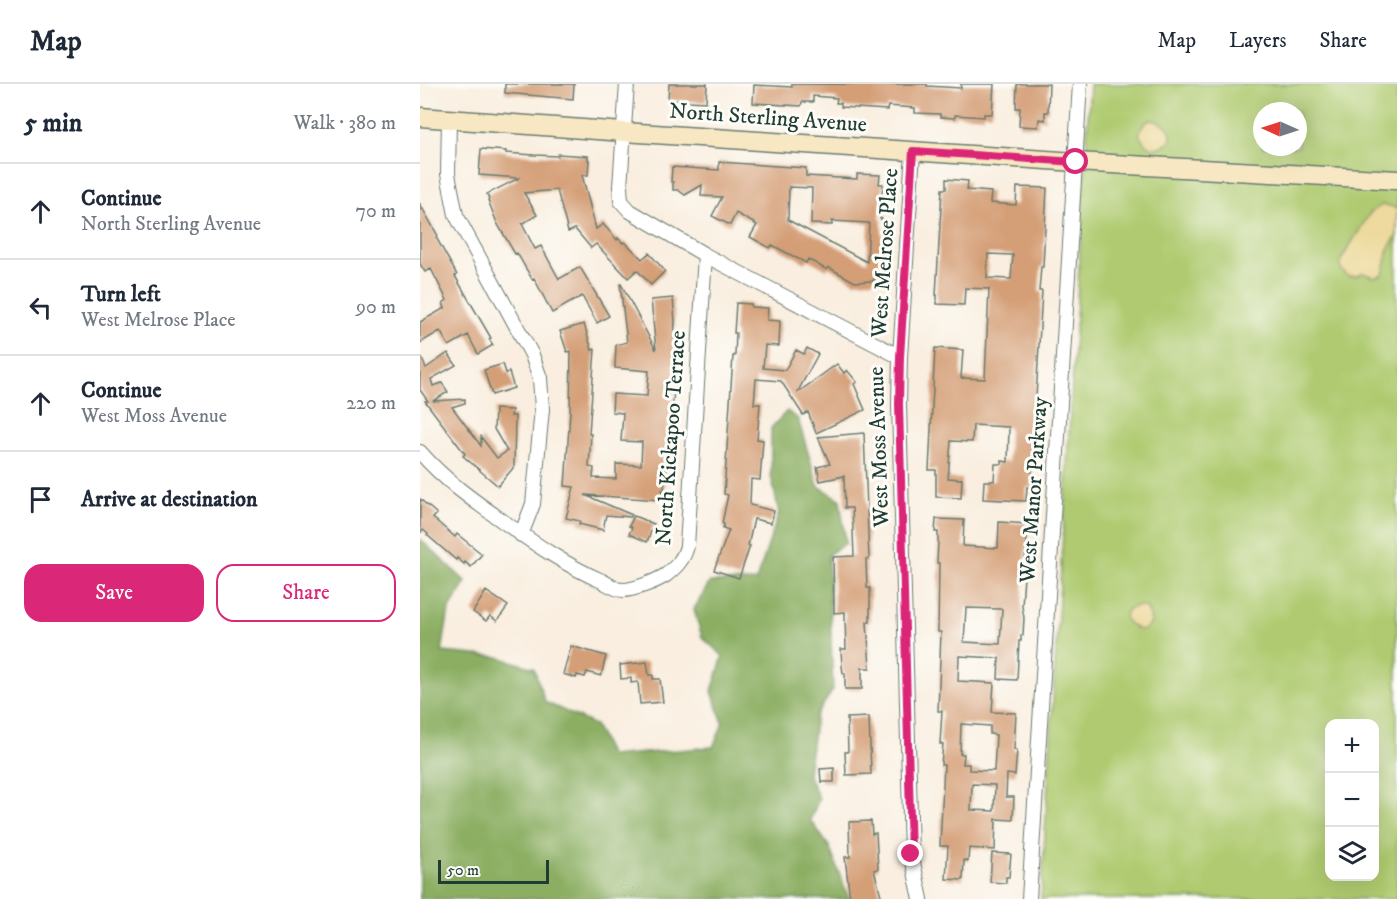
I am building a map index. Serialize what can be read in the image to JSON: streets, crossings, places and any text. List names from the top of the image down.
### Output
{
  "streets": {
    "street": [
      "North Sterling Avenue",
      "West Melrose Place",
      "North Kickapoo Terrace",
      "West Moss Avenue",
      "West Manor Parkway"
    ]
  },
  "crossings": [
    ["North Sterling Avenue", "West Melrose Place"],
    ["North Sterling Avenue", "West Moss Avenue"],
    ["North Sterling Avenue", "West Manor Parkway"],
    ["West Melrose Place", "West Moss Avenue"],
    ["North Kickapoo Terrace", "West Moss Avenue"]
  ],
  "scale_bar": "50 m",
  "north": "left",
  "page": {
    "header": "Map",
    "nav": ["Map", "Layers", "Share"],
    "heading": ["5 min", "Walk · 380 m"],
    "list": [
      ["Continue", "North Sterling Avenue", "70 m"],
      ["Turn left", "West Melrose Place", "90 m"],
      ["Continue", "West Moss Avenue", "220 m"],
      "Arrive at destination"
    ],
    "buttons": ["Save", "Share"],
    "map_buttons": ["+", "−"],
    "scale": "50 m"
  }
}
